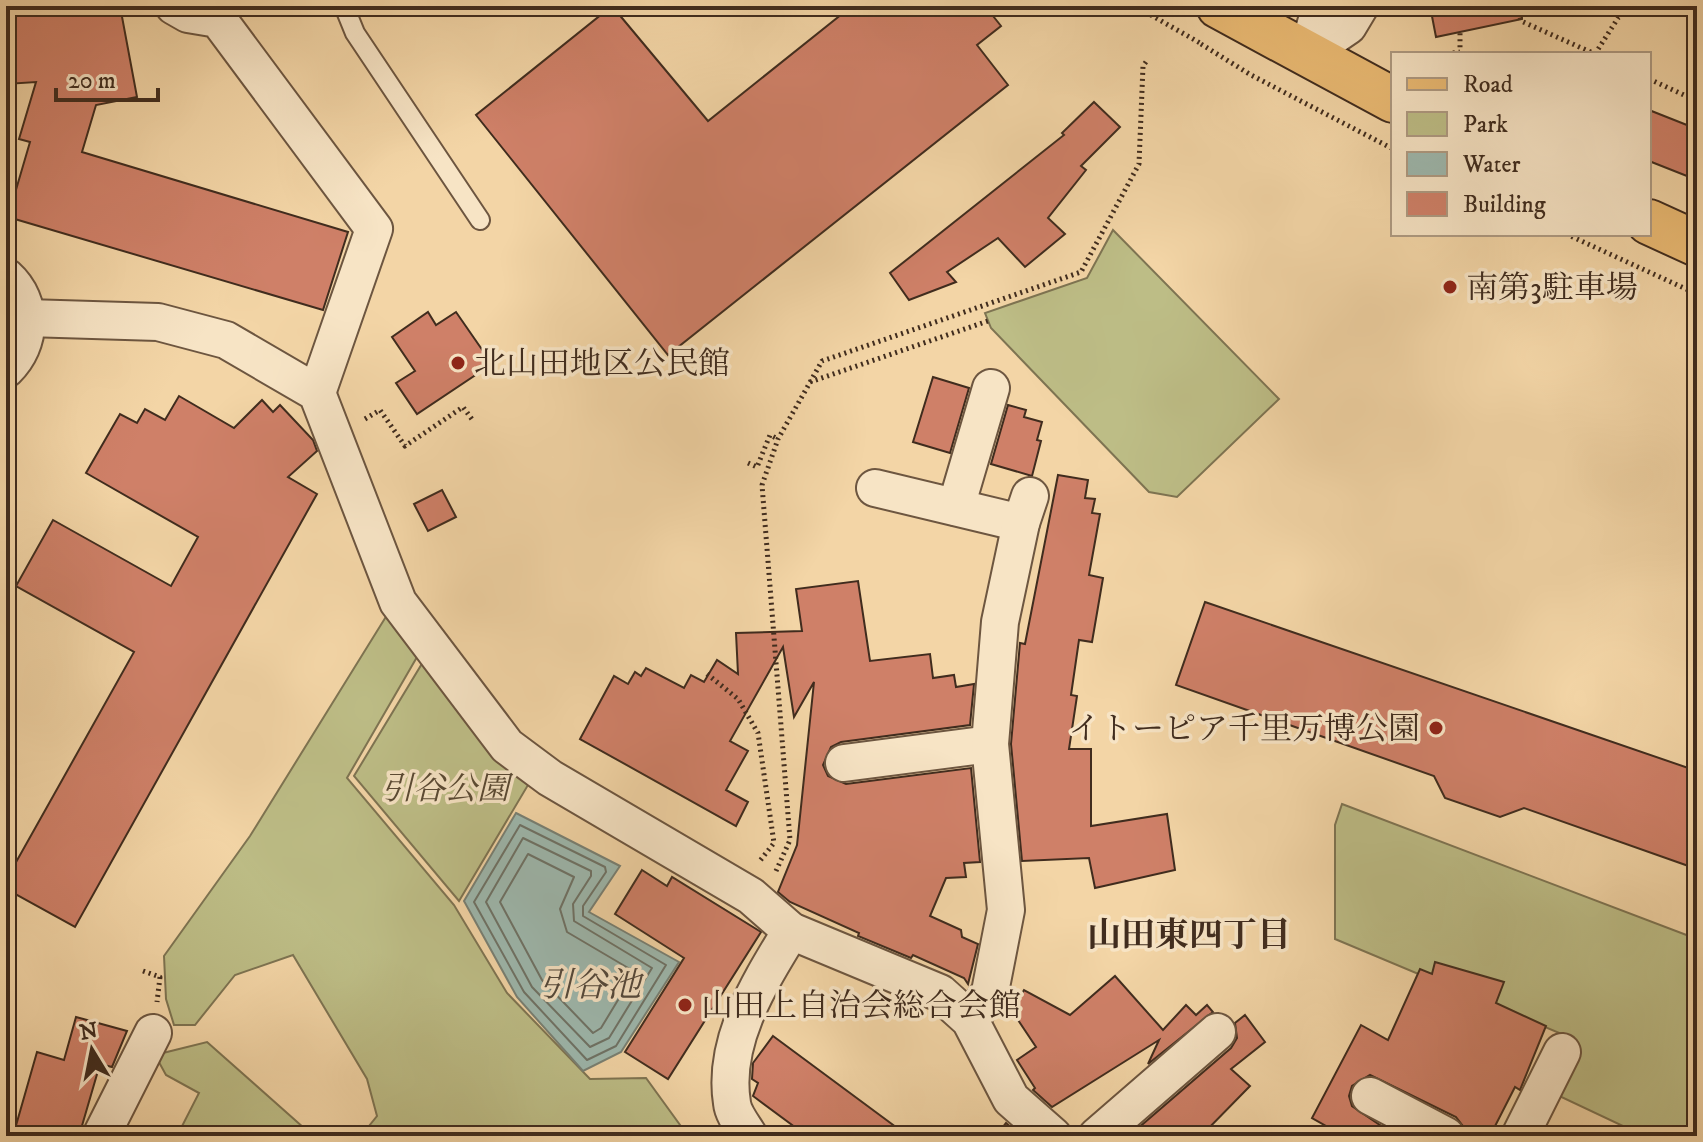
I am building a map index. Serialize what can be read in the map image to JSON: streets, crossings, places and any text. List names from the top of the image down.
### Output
{
  "districts": ["山田東四丁目"],
  "water": ["引谷池"],
  "parks": ["引谷公園"],
  "places": [
    "南第3駐車場",
    "北山田地区公民館",
    "イトーピア千里万博公園",
    "山田上自治会総合会館"
  ],
  "legend": [
    "Road",
    "Park",
    "Water",
    "Building"
  ],
  "scale_bar": "20 m",
  "north": "top"
}
